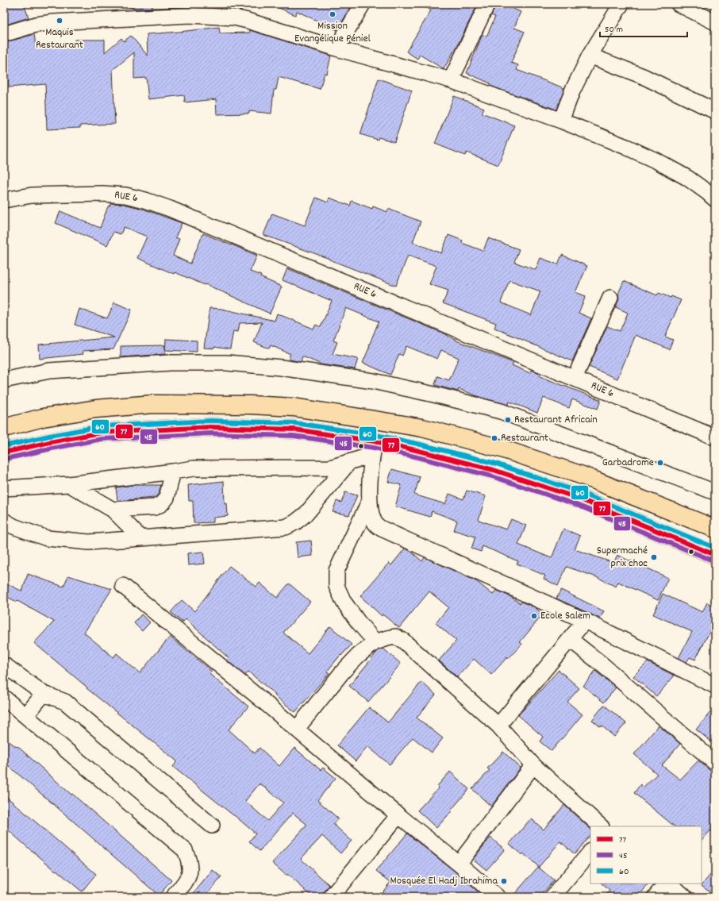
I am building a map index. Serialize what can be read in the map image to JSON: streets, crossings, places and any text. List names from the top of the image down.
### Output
{
  "streets": {
    "street": ["RUE 6"]
  },
  "places": [
    "Mission Evangélique Péniel",
    "Maquis Restaurant",
    "Restaurant Africain",
    "Restaurant",
    "Garbadrome",
    "Supermaché prix choc",
    "Ecole Salem",
    "Mosquée El Hadj Ibrahima"
  ],
  "lines": ["transit line 60", "transit line 77", "transit line 45"],
  "legend": ["77", "45", "60"],
  "scale_bar": "50 m"
}
